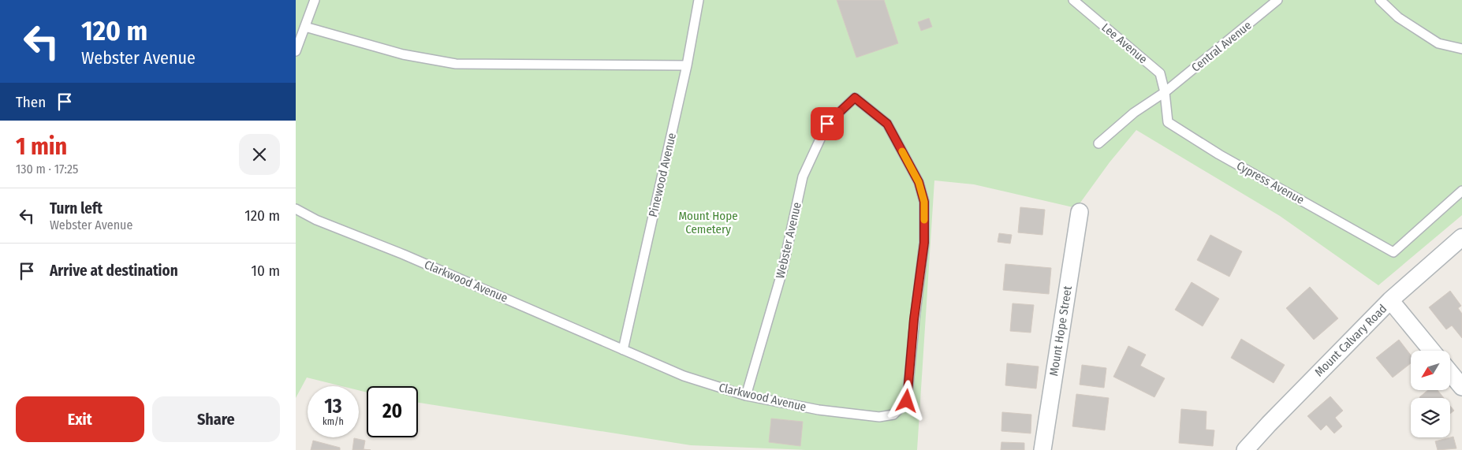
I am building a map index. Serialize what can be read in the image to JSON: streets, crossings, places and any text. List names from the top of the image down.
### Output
{
  "streets": {
    "street": ["Mount Hope Street", "Mount Calvary Road"],
    "lane": [
      "Lee Avenue",
      "Central Avenue",
      "Pinewood Avenue",
      "Cypress Avenue",
      "Webster Avenue",
      "Clarkwood Avenue"
    ]
  },
  "crossings": [
    ["Lee Avenue", "Central Avenue"],
    ["Lee Avenue", "Cypress Avenue"],
    ["Central Avenue", "Cypress Avenue"],
    ["Pinewood Avenue", "Clarkwood Avenue"],
    ["Webster Avenue", "Clarkwood Avenue"]
  ],
  "parks": ["Mount Hope Cemetery"],
  "north": "bottom left",
  "page": {
    "turn": ["120 m", "Webster Avenue"],
    "then": "Then",
    "heading": ["1 min", "130 m · 17:25"],
    "list": [
      {
        "name": "Turn left",
        "note": "Webster Avenue",
        "value": "120 m"
      },
      {
        "name": "Arrive at destination",
        "value": "10 m"
      }
    ],
    "speed": "13 km/h",
    "limit": "20",
    "buttons": ["Exit", "Share"]
  }
}
